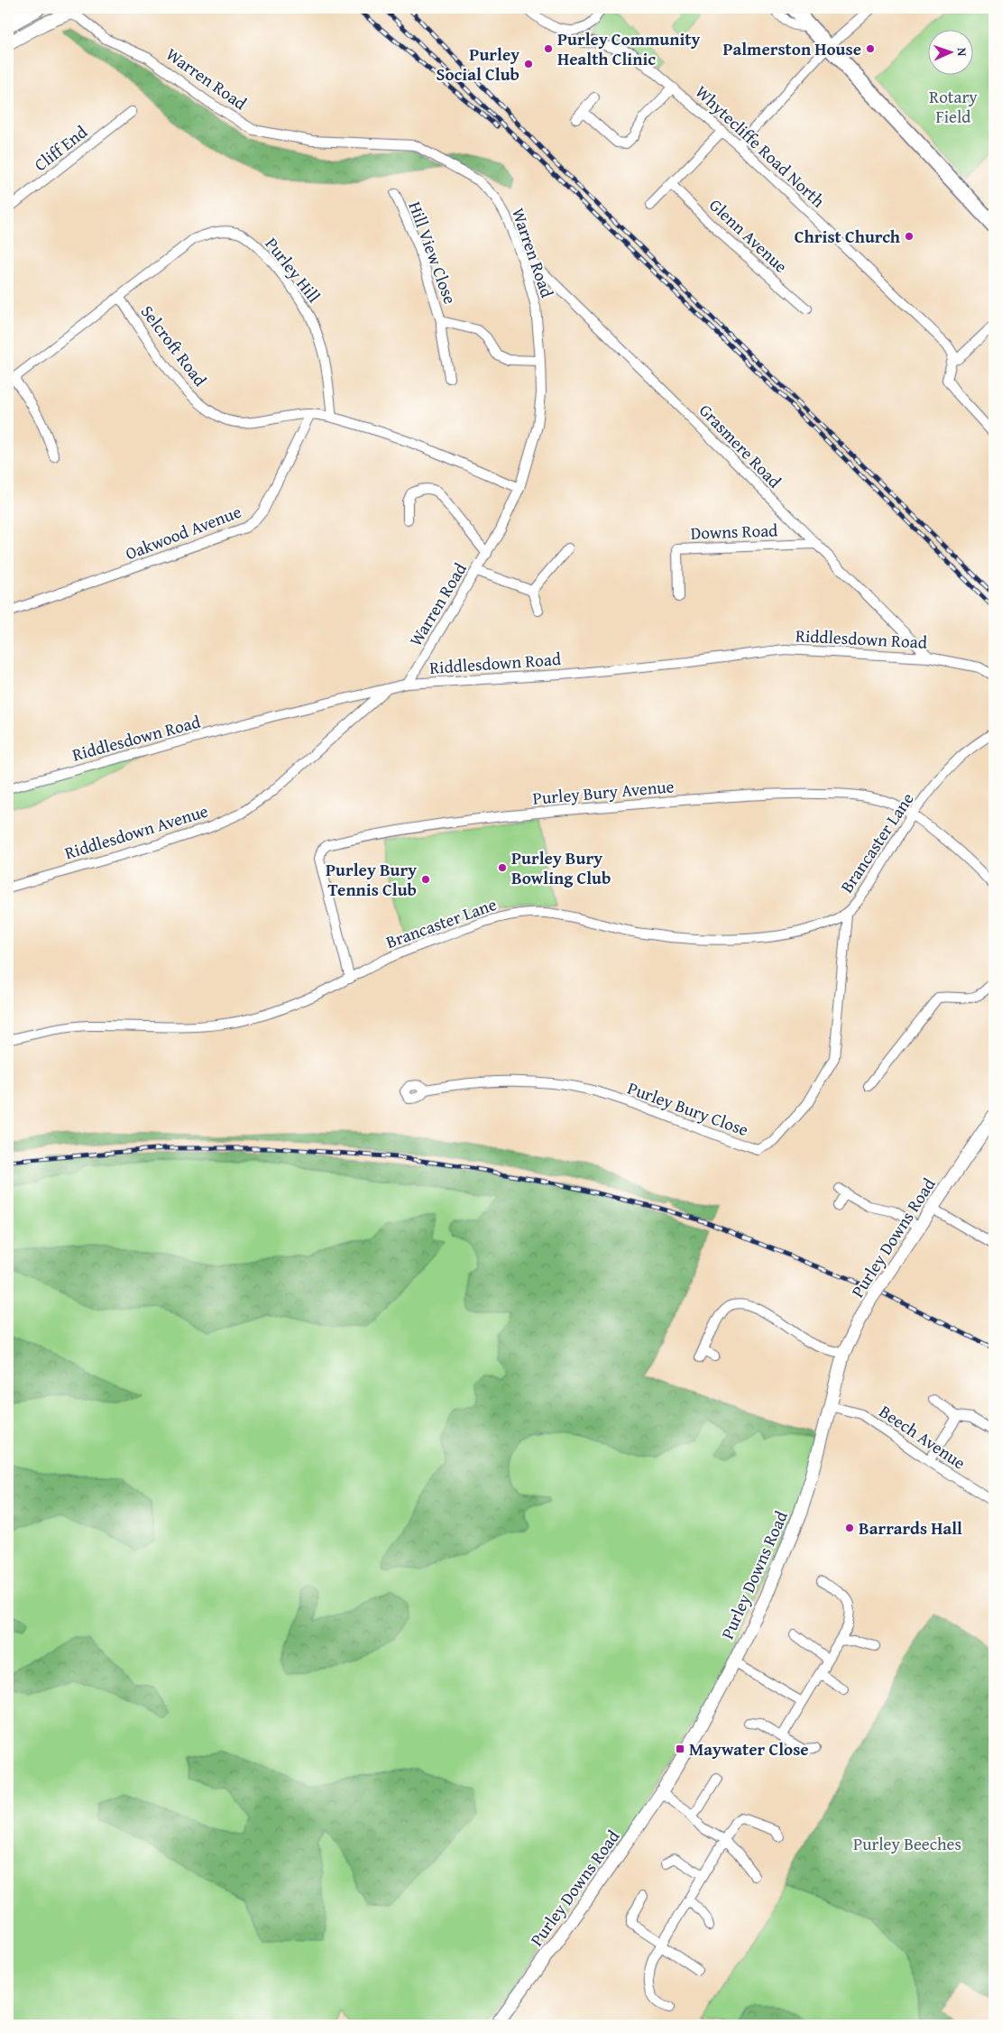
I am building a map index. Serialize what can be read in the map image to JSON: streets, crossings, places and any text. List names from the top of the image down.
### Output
{
  "streets": {
    "street": [
      "Warren Road",
      "Whytecliffe Road North",
      "Cliff End",
      "Glenn Avenue",
      "Hill View Close",
      "Purley Hill",
      "Selcroft Road",
      "Grasmere Road",
      "Downs Road",
      "Oakwood Avenue",
      "Riddlesdown Road",
      "Purley Bury Avenue",
      "Riddlesdown Avenue",
      "Brancaster Lane",
      "Purley Bury Close",
      "Purley Downs Road",
      "Beech Avenue"
    ]
  },
  "crossings": [
    ["Warren Road", "Hill View Close"],
    ["Warren Road", "Selcroft Road"],
    ["Warren Road", "Grasmere Road"],
    ["Warren Road", "Riddlesdown Road"],
    ["Purley Hill", "Selcroft Road"],
    ["Selcroft Road", "Oakwood Avenue"],
    ["Grasmere Road", "Downs Road"],
    ["Grasmere Road", "Riddlesdown Road"],
    ["Riddlesdown Road", "Riddlesdown Avenue"],
    ["Purley Bury Avenue", "Brancaster Lane"],
    ["Brancaster Lane", "Purley Bury Close"],
    ["Purley Downs Road", "Beech Avenue"]
  ],
  "parks": ["Rotary Field", "Purley Beeches"],
  "places": {
    "other": [
      "Purley Community Health Clinic",
      "Palmerston House",
      "Purley Social Club",
      "Christ Church",
      "Purley Bury Bowling Club",
      "Purley Bury Tennis Club",
      "Barrards Hall"
    ],
    "transit": ["Maywater Close"]
  },
  "north": "right"
}
